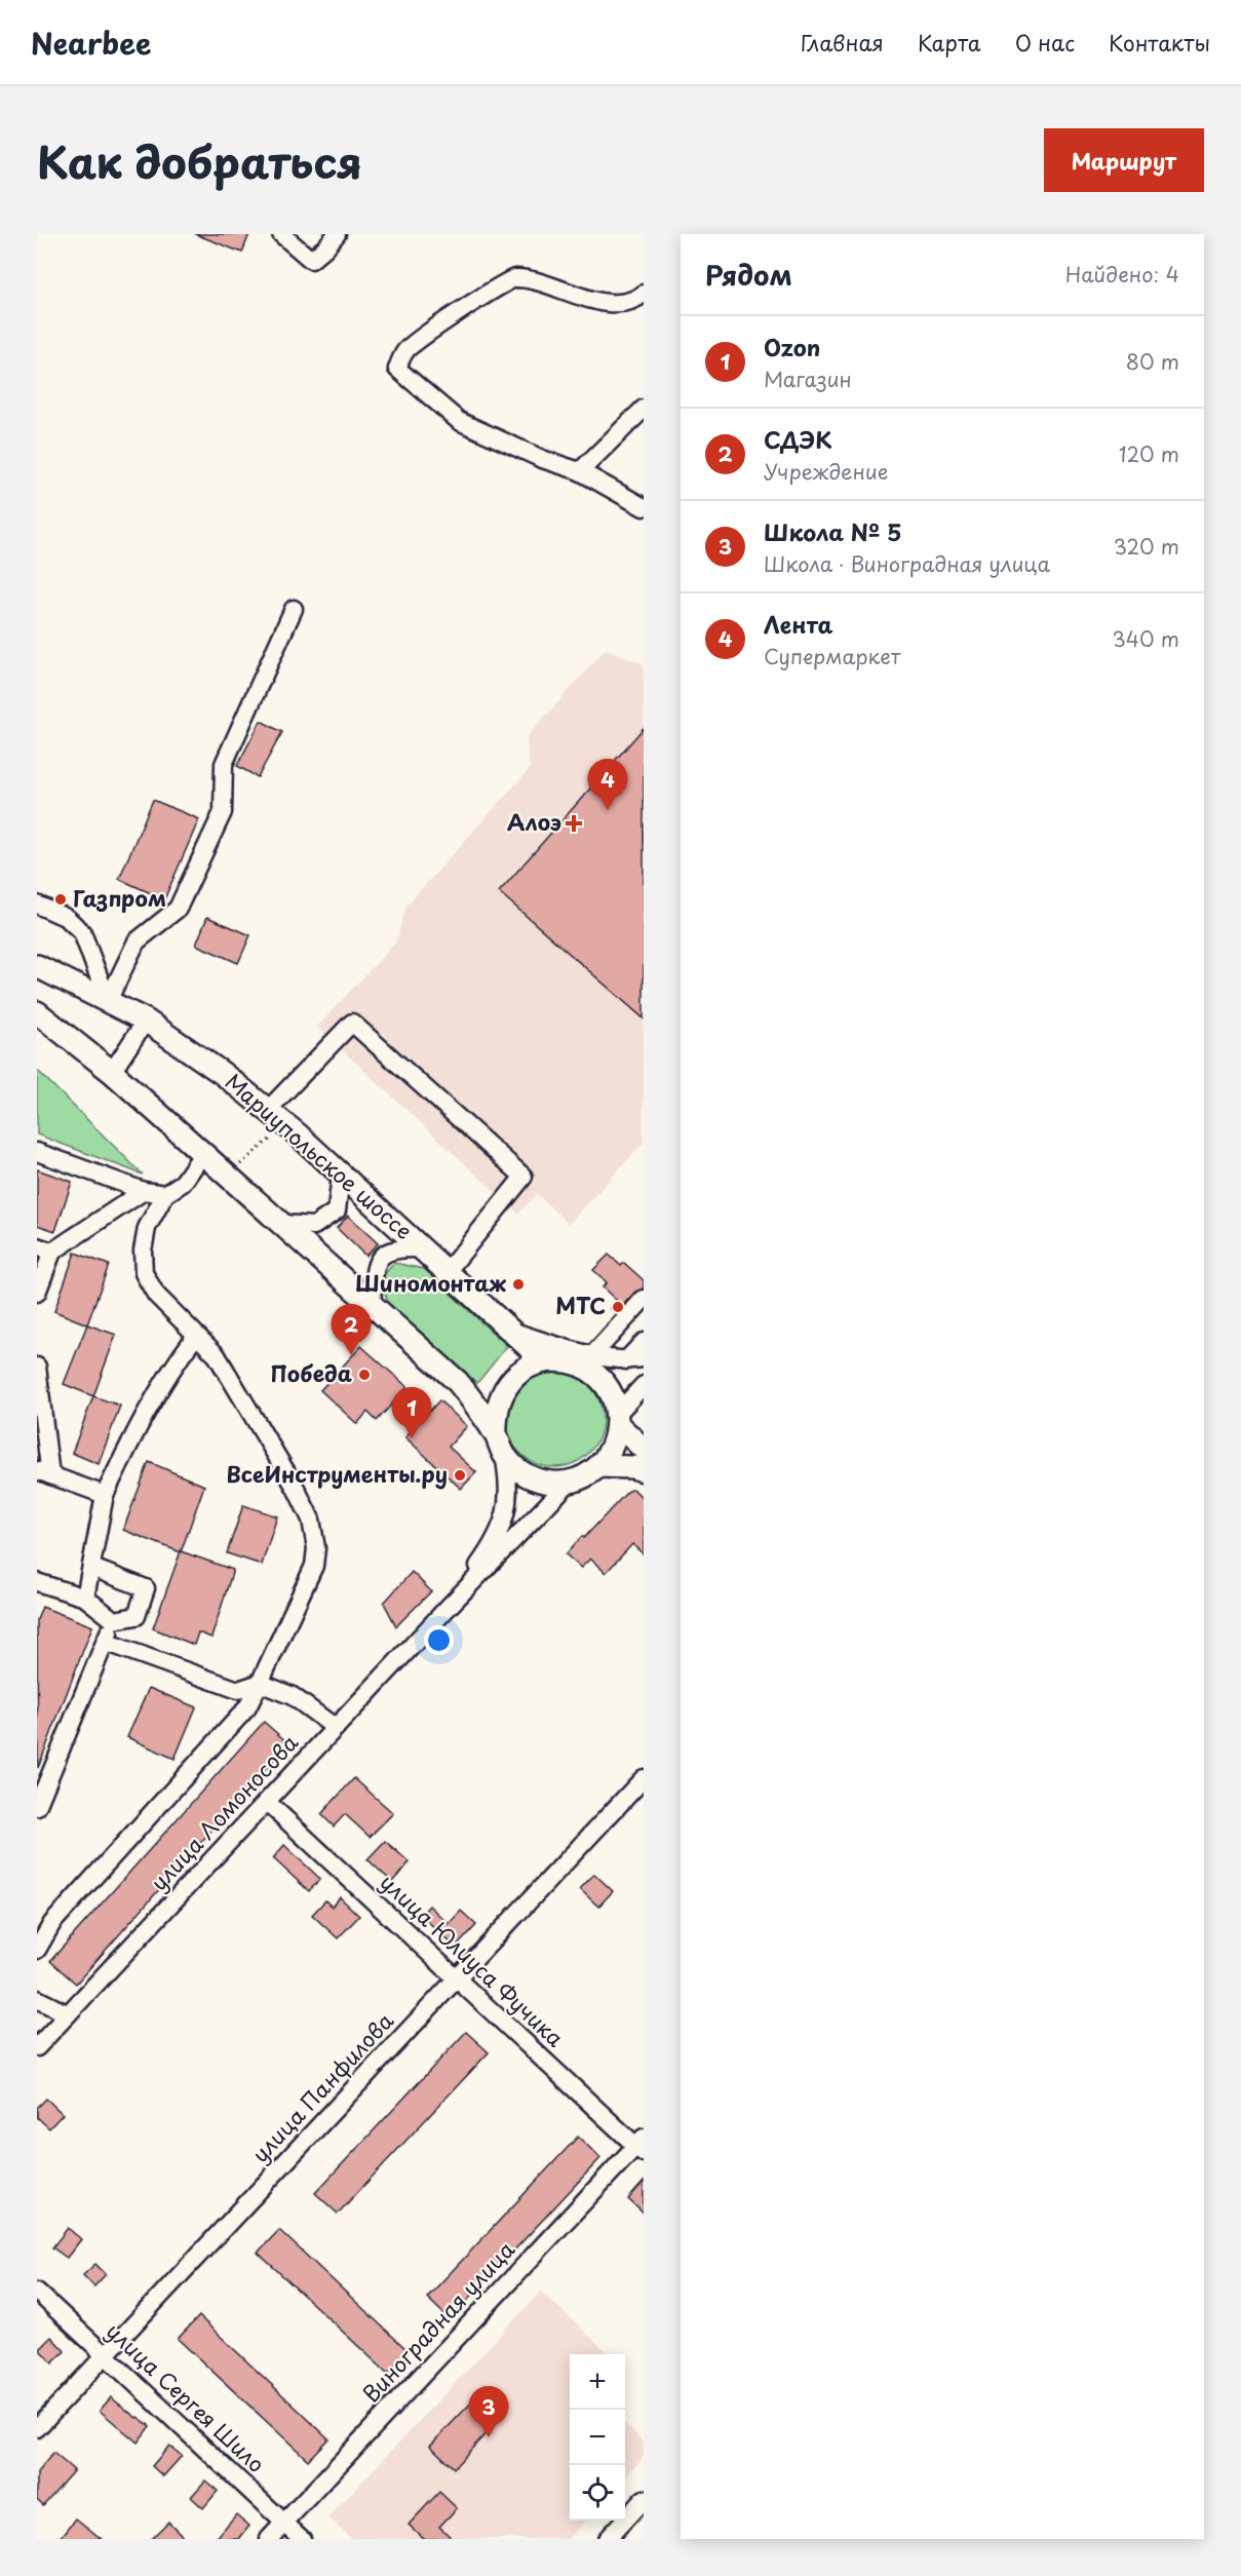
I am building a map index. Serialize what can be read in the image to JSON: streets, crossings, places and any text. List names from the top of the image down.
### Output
{
  "streets": {
    "main road": ["Мариупольское шоссе"],
    "street": [
      "улица Ломоносова",
      "улица Юлиуса Фучика",
      "улица Панфилова",
      "Виноградная улица",
      "улица Сергея Шило"
    ]
  },
  "crossings": [
    ["Мариупольское шоссе", "улица Ломоносова"],
    ["улица Ломоносова", "улица Юлиуса Фучика"],
    ["улица Юлиуса Фучика", "улица Панфилова"],
    ["улица Юлиуса Фучика", "Виноградная улица"],
    ["улица Панфилова", "улица Сергея Шило"],
    ["Виноградная улица", "улица Сергея Шило"]
  ],
  "places": {
    "health": ["Алоэ"],
    "other": [
      "Газпром",
      "Шиномонтаж",
      "МТС",
      "Победа",
      "ВсеИнструменты.ру"
    ]
  },
  "page": {
    "header": "Nearbee",
    "nav": [
      "Главная",
      "Карта",
      "О нас",
      "Контакты"
    ],
    "title": "Как добраться",
    "buttons": "Маршрут",
    "heading": ["Рядом", "Найдено: 4"],
    "list": [
      {
        "mark": "1",
        "name": "Ozon",
        "note": "Магазин",
        "value": "80 m"
      },
      {
        "mark": "2",
        "name": "СДЭК",
        "note": "Учреждение",
        "value": "120 m"
      },
      {
        "mark": "3",
        "name": "Школа № 5",
        "note": "Школа · Виноградная улица",
        "value": "320 m"
      },
      {
        "mark": "4",
        "name": "Лента",
        "note": "Супермаркет",
        "value": "340 m"
      }
    ],
    "pins": [
      "4",
      "2",
      "1",
      "3"
    ],
    "map_buttons": ["+", "−"]
  }
}
